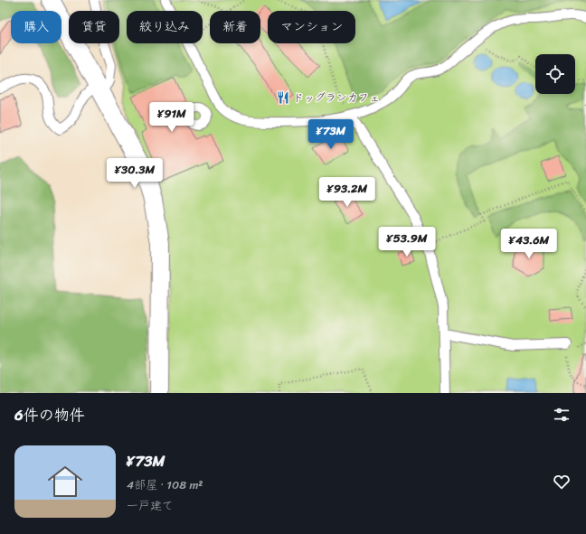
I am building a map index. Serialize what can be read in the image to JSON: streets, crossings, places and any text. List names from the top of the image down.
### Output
{
  "places": {
    "restaurant": ["ドッグランカフェ"]
  },
  "page": {
    "chip": [
      "購入",
      "賃貸",
      "絞り込み",
      "新着",
      "マンション"
    ],
    "price": [
      "¥91M",
      "¥73M",
      "¥30.3M",
      "¥93.2M",
      "¥53.9M",
      "¥43.6M"
    ],
    "heading": "6件の物件",
    "list": [
      {
        "name": "¥73M",
        "note": "4部屋 · 108 m² · 一戸建て"
      }
    ]
  }
}
